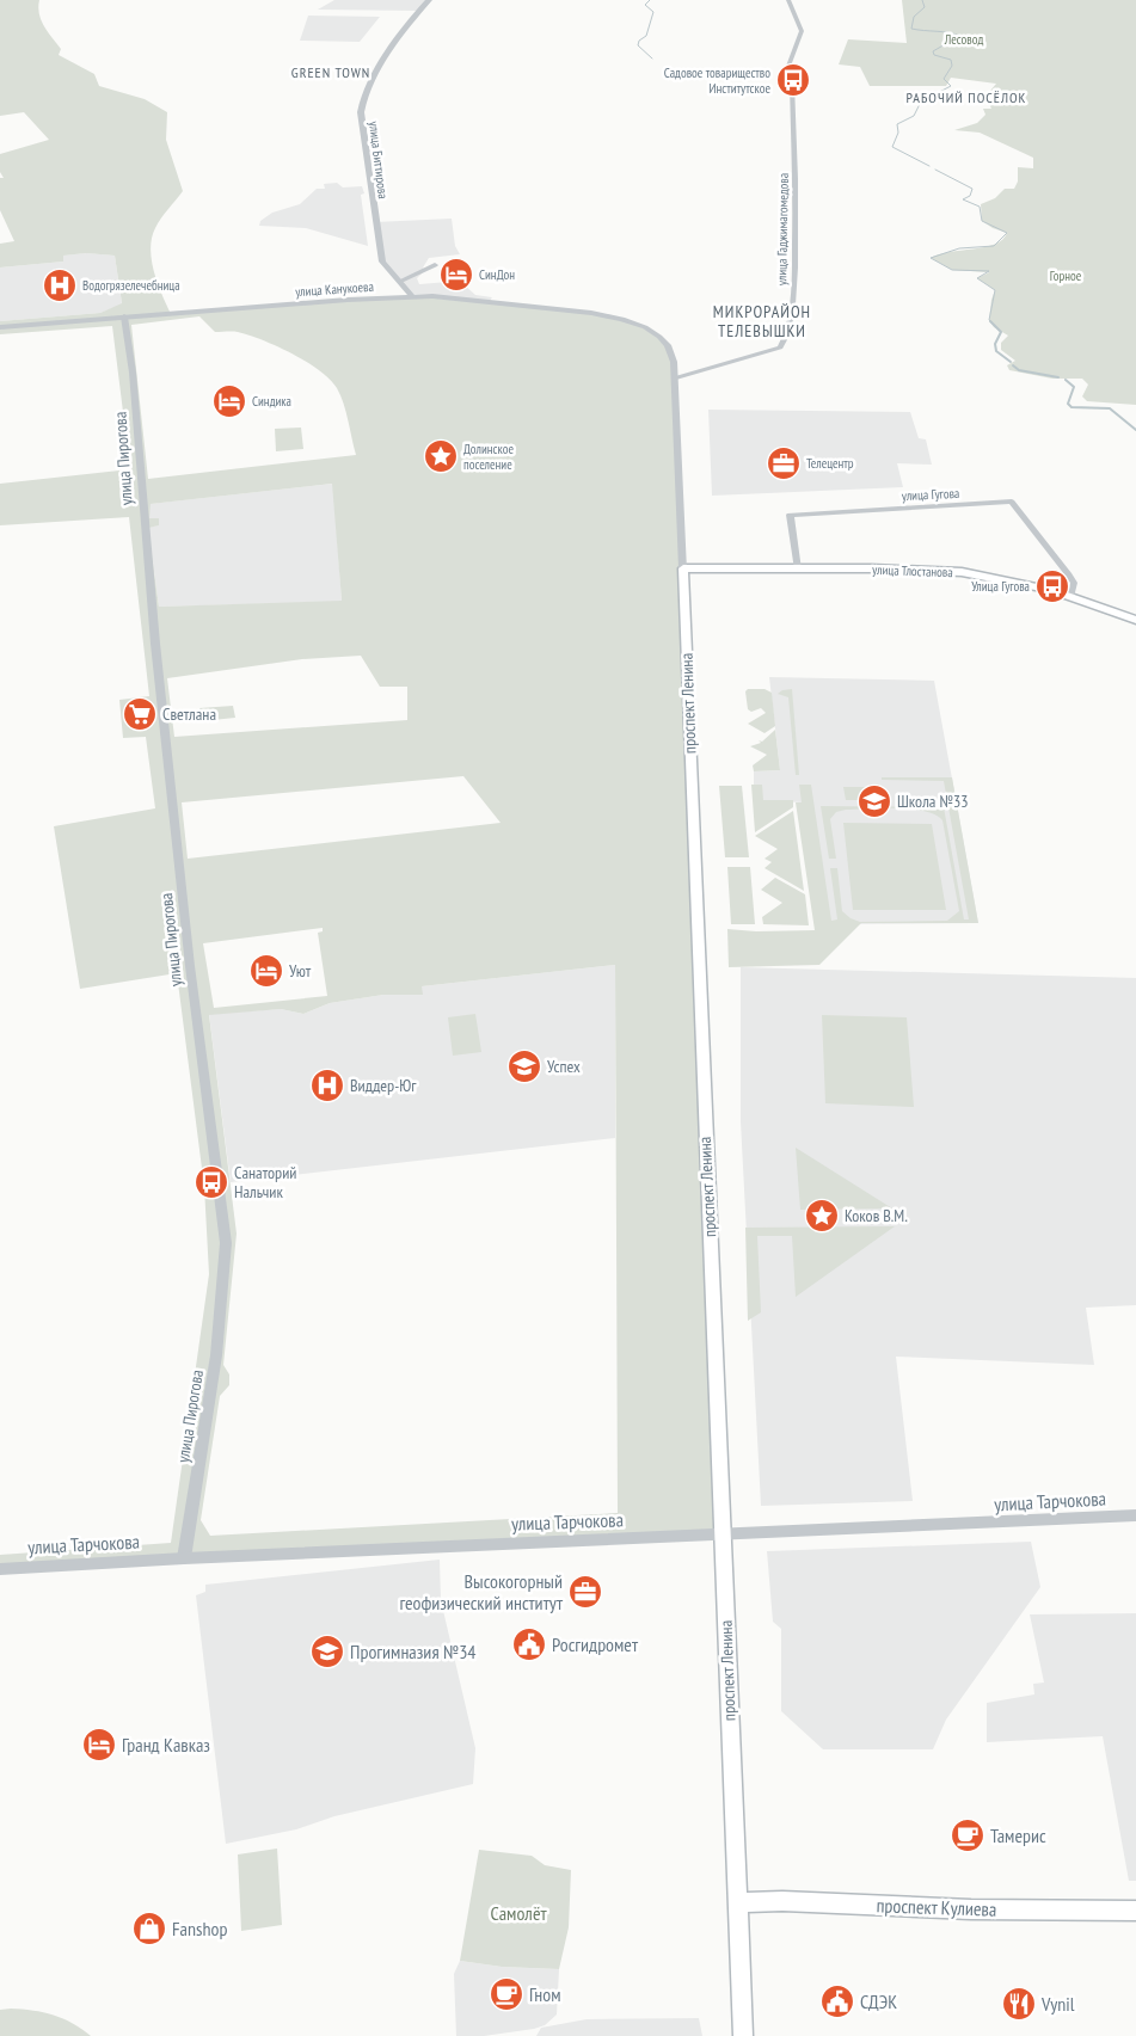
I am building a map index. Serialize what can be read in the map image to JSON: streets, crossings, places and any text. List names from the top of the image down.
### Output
{
  "streets": {
    "main road": ["улица Тлостанова", "проспект Ленина", "проспект Кулиева"],
    "street": [
      "улица Биттирова",
      "улица Гаджимагомедова",
      "улица Канукоева",
      "улица Пирогова",
      "улица Гугова",
      "улица Тарчокова"
    ]
  },
  "crossings": [
    ["улица Биттирова", "улица Канукоева"],
    ["улица Гаджимагомедова", "проспект Ленина"],
    ["улица Канукоева", "улица Пирогова"],
    ["улица Канукоева", "проспект Ленина"],
    ["улица Пирогова", "улица Тарчокова"],
    ["улица Гугова", "улица Тлостанова"],
    ["улица Тлостанова", "проспект Ленина"],
    ["проспект Ленина", "улица Тарчокова"],
    ["проспект Ленина", "проспект Кулиева"]
  ],
  "districts": ["GREEN TOWN", "РАБОЧИЙ ПОСЁЛОК", "МИКРОРАЙОН ТЕЛЕВЫШКИ"],
  "parks": ["Лесовод", "Горное", "Самолёт"],
  "places": {
    "bus stop": ["Садовое товарищество Институтское", "Улица Гугова", "Санаторий Нальчик"],
    "hotel": [
      "СинДон",
      "Синдика",
      "Уют",
      "Гранд Кавказ"
    ],
    "hospital": ["Водогрязелечебница", "Виддер-Юг"],
    "place": ["Долинское поселение", "Коков В.М."],
    "office": ["Телецентр", "Высокогорный геофизический институт"],
    "supermarket": ["Светлана"],
    "school or university": ["Школа №33", "Успех", "Прогимназия №34"],
    "public building": ["Росгидромет", "СДЭК"],
    "cafe": ["Тамерис", "Гном"],
    "shop": ["Fanshop"],
    "restaurant": ["Vynil"]
  }
}
